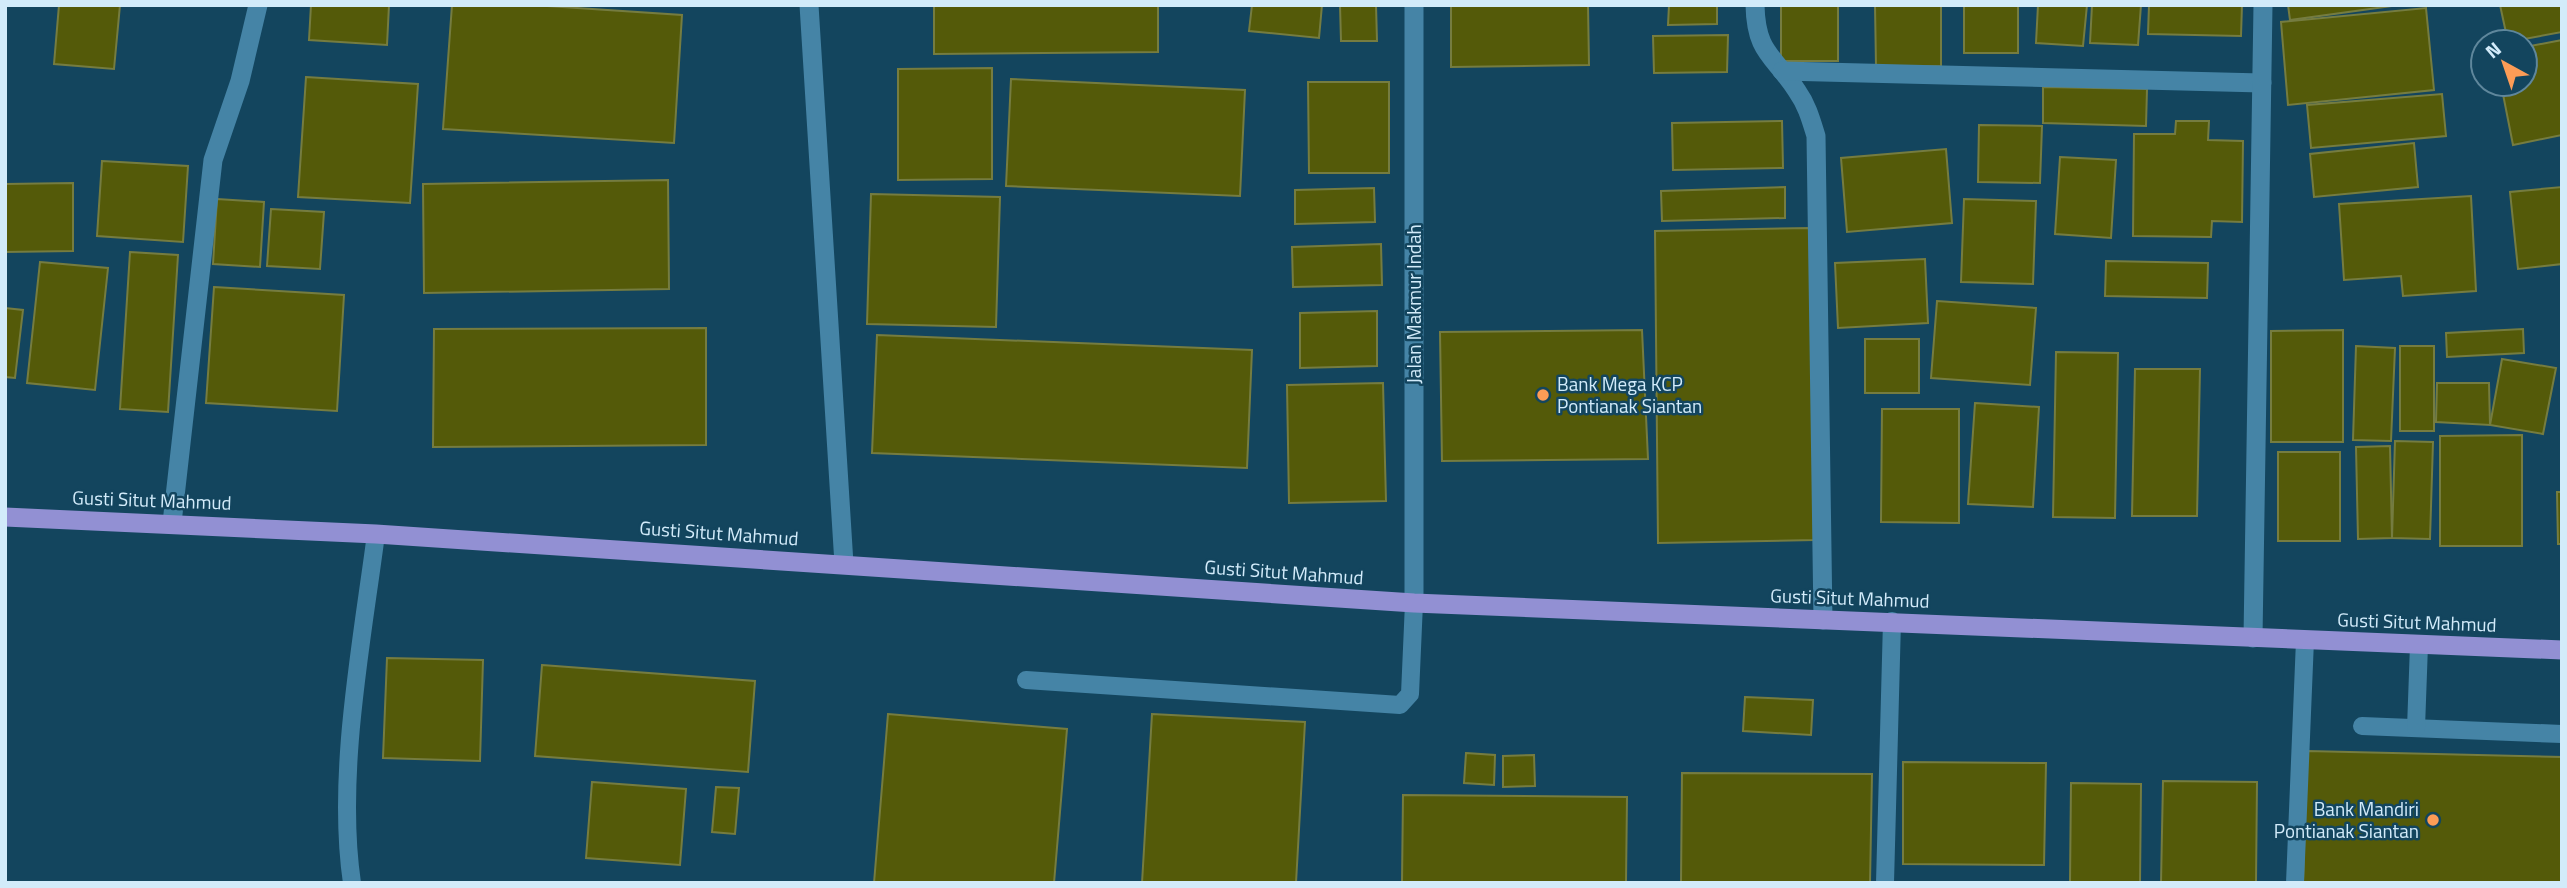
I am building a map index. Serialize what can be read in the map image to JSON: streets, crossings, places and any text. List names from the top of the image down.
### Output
{
  "streets": {
    "highway": ["Gusti Situt Mahmud"],
    "street": ["Jalan Makmur Indah"]
  },
  "crossings": [
    ["Jalan Makmur Indah", "Gusti Situt Mahmud"]
  ],
  "places": ["Bank Mega KCP Pontianak Siantan", "Bank Mandiri Pontianak Siantan"],
  "north": "top left"
}
